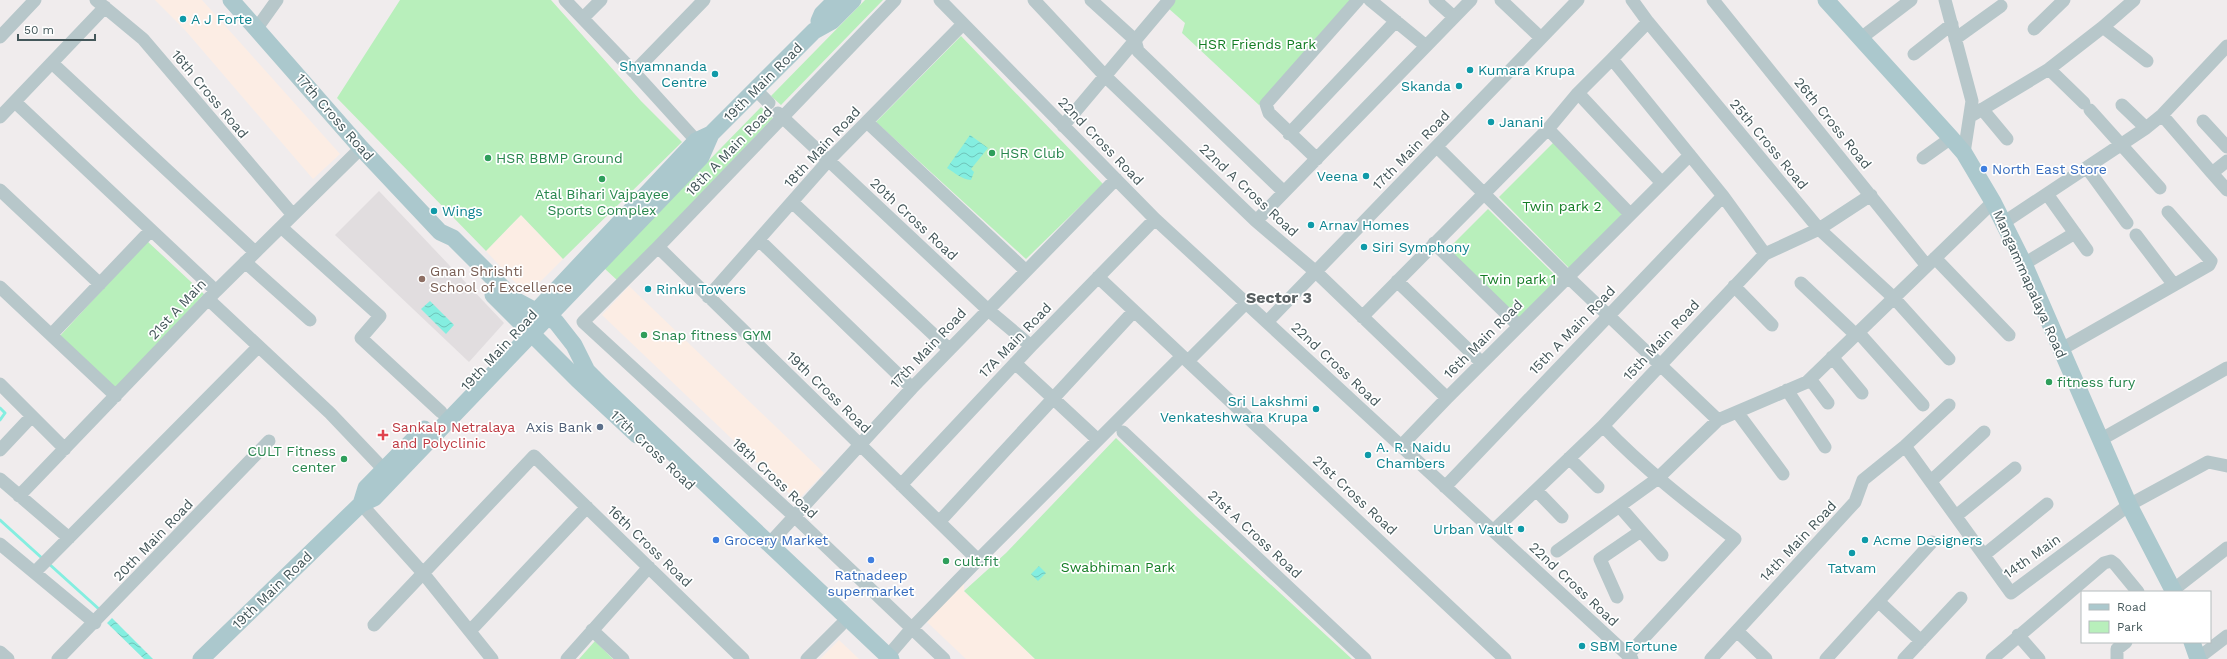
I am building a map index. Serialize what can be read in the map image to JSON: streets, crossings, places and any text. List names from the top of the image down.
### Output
{
  "streets": {
    "main road": ["19th Main Road", "17th Cross Road", "Mangammapalaya Road"],
    "street": [
      "16th Cross Road",
      "26th Cross Road",
      "22nd Cross Road",
      "25th Cross Road",
      "18th Main Road",
      "17th Main Road",
      "18th A Main Road",
      "22nd A Cross Road",
      "20th Cross Road",
      "21st A Main",
      "15th A Main Road",
      "16th Main Road",
      "17A Main Road",
      "15th Main Road",
      "19th Cross Road",
      "18th Cross Road",
      "21st Cross Road",
      "21st A Cross Road",
      "20th Main Road",
      "14th Main Road",
      "14th Main"
    ]
  },
  "crossings": [
    ["19th Main Road", "17th Cross Road"],
    ["19th Main Road", "20th Cross Road"],
    ["16th Cross Road", "21st A Main"],
    ["17th Cross Road", "17th Main Road"],
    ["17th Cross Road", "21st A Main"],
    ["26th Cross Road", "15th Main Road"],
    ["22nd Cross Road", "18th Main Road"],
    ["22nd Cross Road", "17th Main Road"],
    ["22nd Cross Road", "15th A Main Road"],
    ["22nd Cross Road", "16th Main Road"],
    ["22nd Cross Road", "17A Main Road"],
    ["22nd Cross Road", "15th Main Road"],
    ["25th Cross Road", "15th Main Road"],
    ["18th Main Road", "20th Cross Road"],
    ["18th Main Road", "19th Cross Road"],
    ["17th Main Road", "22nd A Cross Road"],
    ["17th Main Road", "20th Cross Road"],
    ["17th Main Road", "19th Cross Road"],
    ["17th Main Road", "18th Cross Road"],
    ["18th A Main Road", "20th Cross Road"],
    ["18th A Main Road", "19th Cross Road"],
    ["18th A Main Road", "18th Cross Road"],
    ["22nd A Cross Road", "16th Main Road"],
    ["20th Cross Road", "17A Main Road"],
    ["Mangammapalaya Road", "14th Main"],
    ["17A Main Road", "19th Cross Road"],
    ["17A Main Road", "21st Cross Road"],
    ["14th Main Road", "14th Main"]
  ],
  "districts": ["Sector 3"],
  "parks": [
    "HSR Friends Park",
    "Twin park 2",
    "Twin park 1",
    "Swabhiman Park"
  ],
  "places": {
    "other": [
      "A J Forte",
      "Kumara Krupa",
      "Shyamnanda Centre",
      "Skanda",
      "Janani",
      "HSR Club",
      "HSR BBMP Ground",
      "North East Store",
      "Veena",
      "Atal Bihari Vajpayee Sports Complex",
      "Wings",
      "Arnav Homes",
      "Siri Symphony",
      "Gnan Shrishti School of Excellence",
      "Rinku Towers",
      "Snap fitness GYM",
      "fitness fury",
      "Sri Lakshmi Venkateshwara Krupa",
      "Axis Bank",
      "A. R. Naidu Chambers",
      "CULT Fitness center",
      "Urban Vault",
      "Grocery Market",
      "Acme Designers",
      "Tatvam",
      "Ratnadeep supermarket",
      "cult.fit",
      "SBM Fortune"
    ],
    "health": ["Sankalp Netralaya and Polyclinic"]
  },
  "legend": ["Road", "Park"],
  "scale_bar": "50 m"
}
